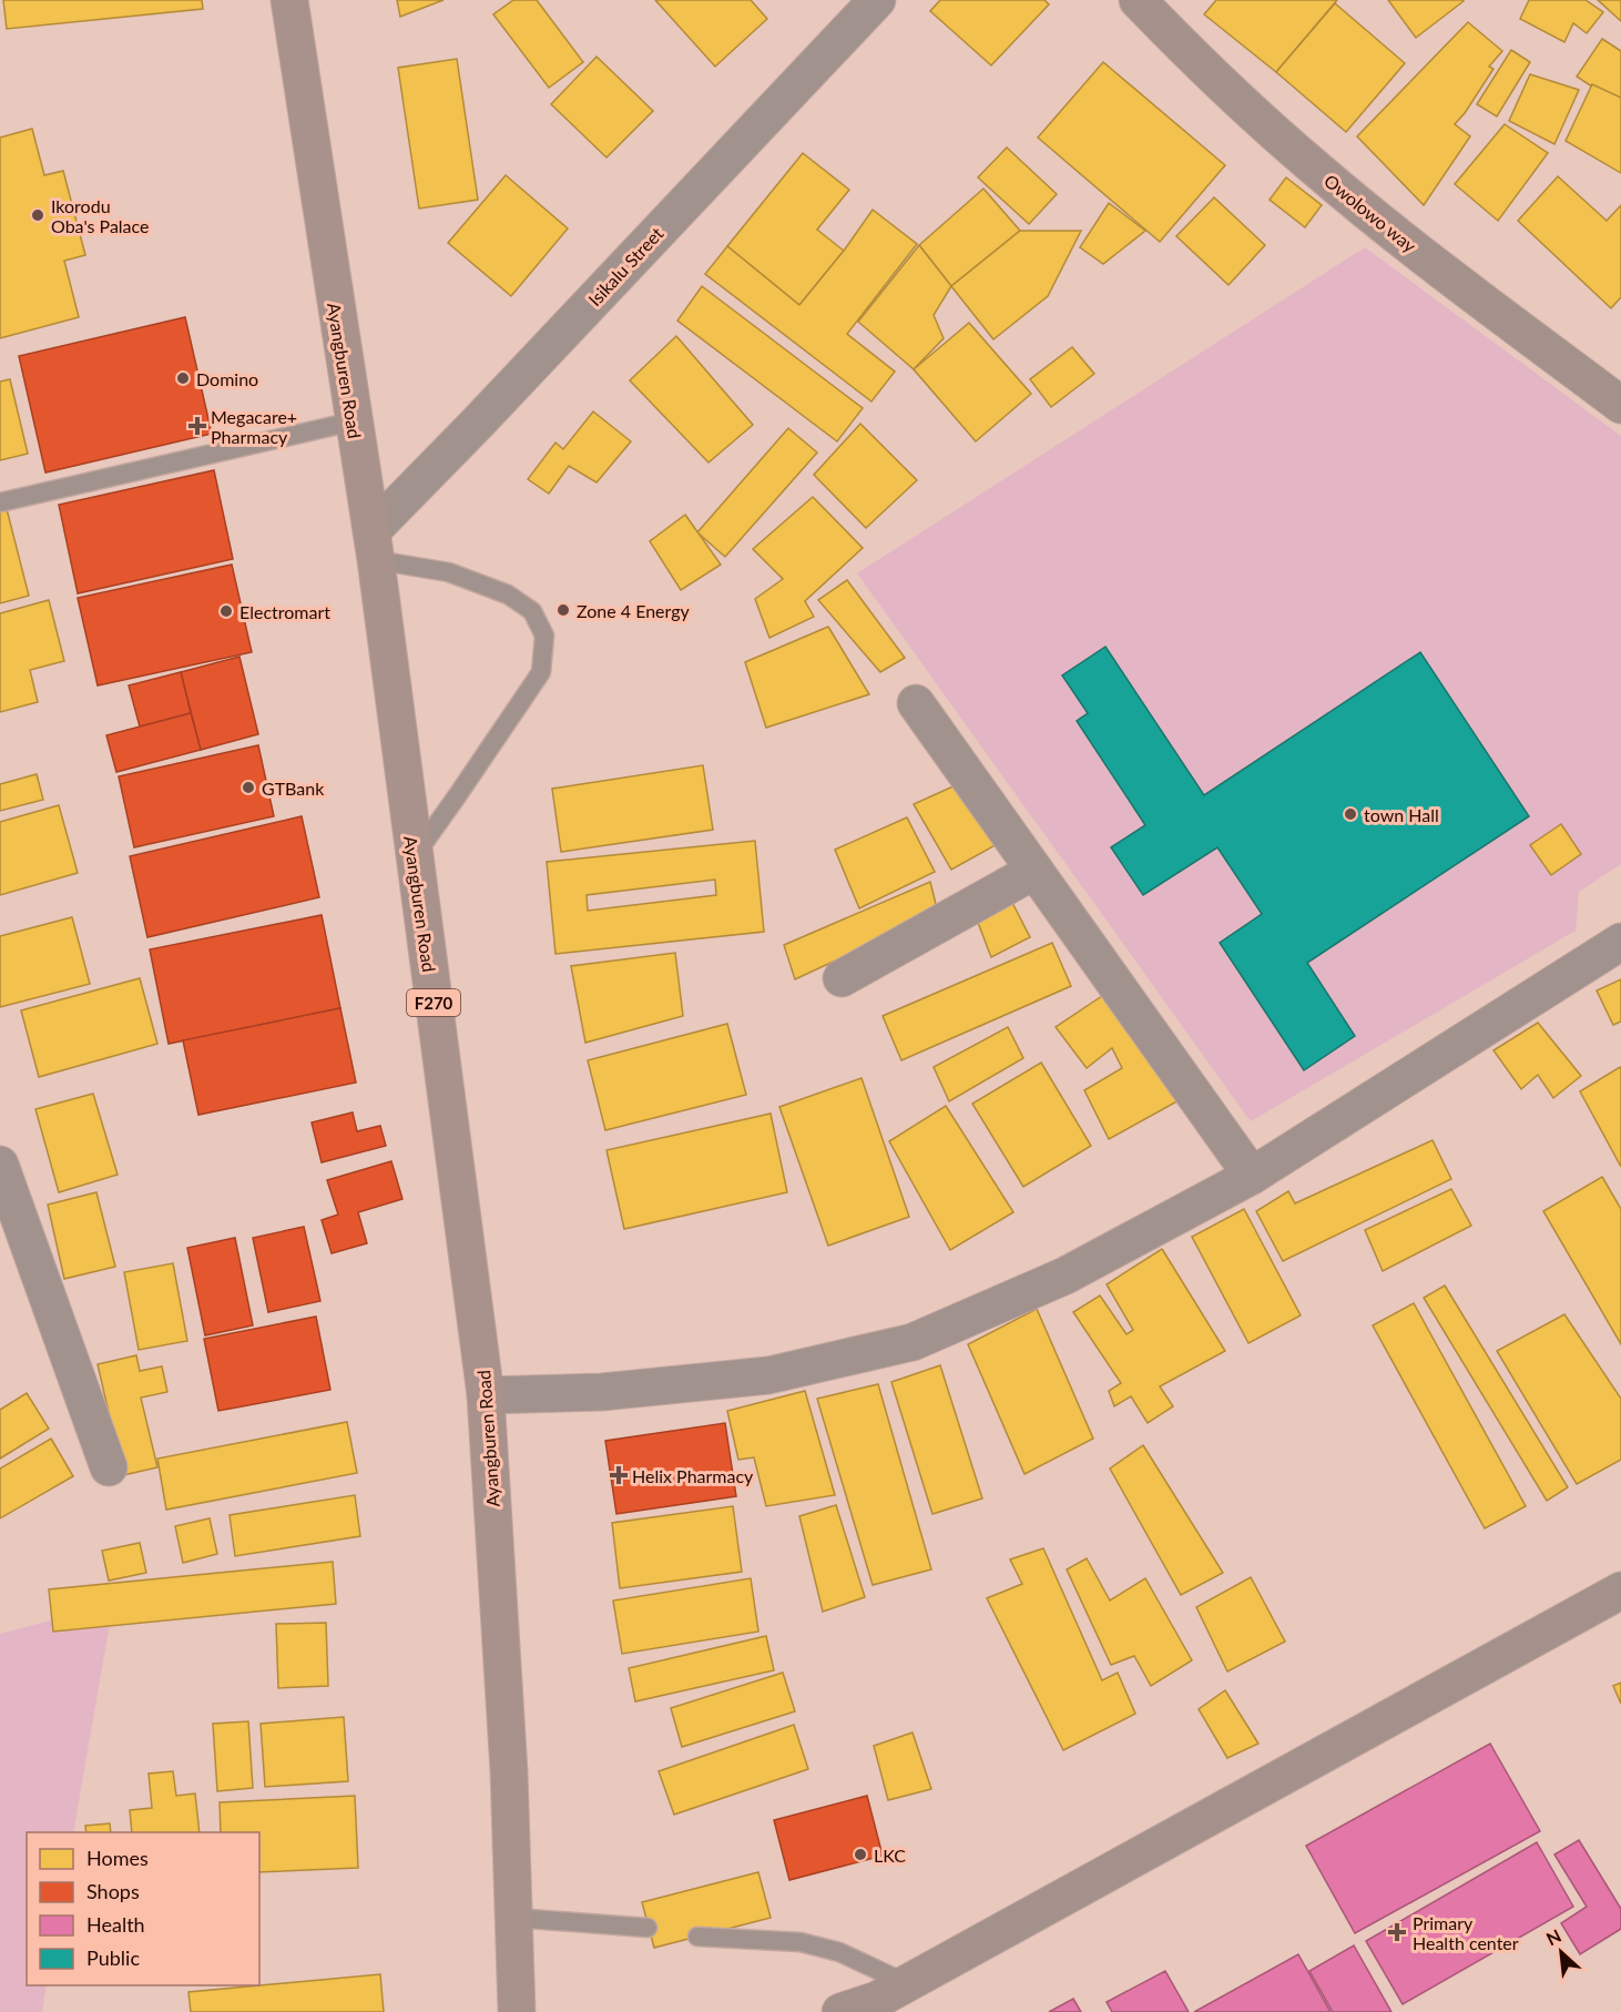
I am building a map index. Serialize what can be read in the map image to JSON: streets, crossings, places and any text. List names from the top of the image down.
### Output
{
  "streets": {
    "main road": ["Owolowo way", "Ayangburen Road", "F270"],
    "street": ["Isikalu Street"]
  },
  "crossings": [
    ["Isikalu Street", "Ayangburen Road"]
  ],
  "places": {
    "other": [
      "Ikorodu Oba's Palace",
      "Domino",
      "Zone 4 Energy",
      "Electromart",
      "GTBank",
      "town Hall",
      "LKC"
    ],
    "health": ["Megacare+ Pharmacy", "Helix Pharmacy", "Primary Health center"]
  },
  "legend": [
    "Homes",
    "Shops",
    "Health",
    "Public"
  ],
  "north": "top left"
}
